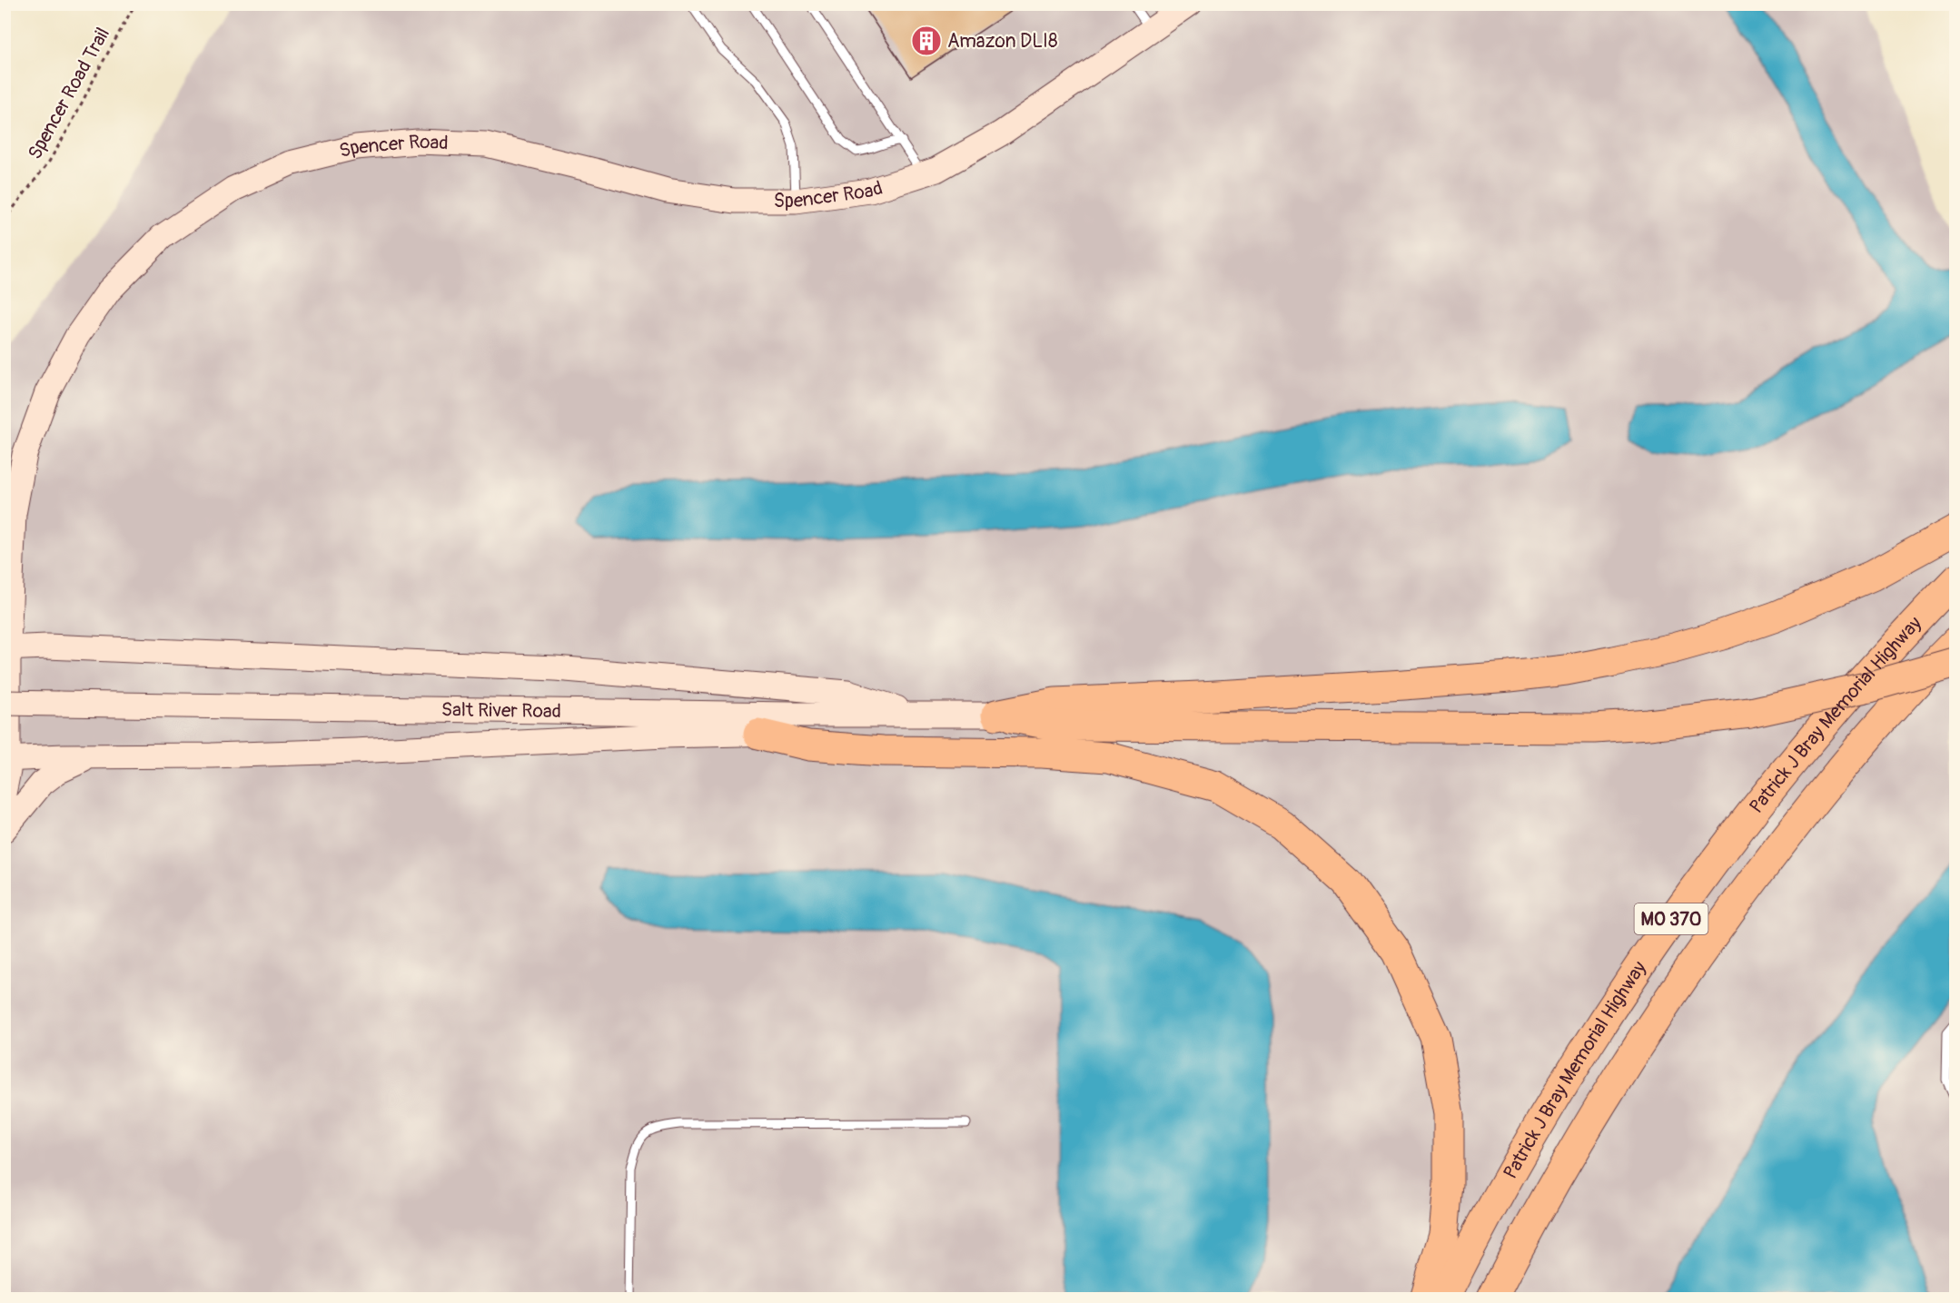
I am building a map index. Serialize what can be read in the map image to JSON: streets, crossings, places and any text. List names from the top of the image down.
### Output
{
  "streets": {
    "highway": ["Patrick J Bray Memorial Highway", "MO 370"],
    "main road": ["Spencer Road", "Salt River Road"],
    "path": ["Spencer Road Trail"]
  },
  "places": {
    "building": ["Amazon DLI8"]
  }
}
